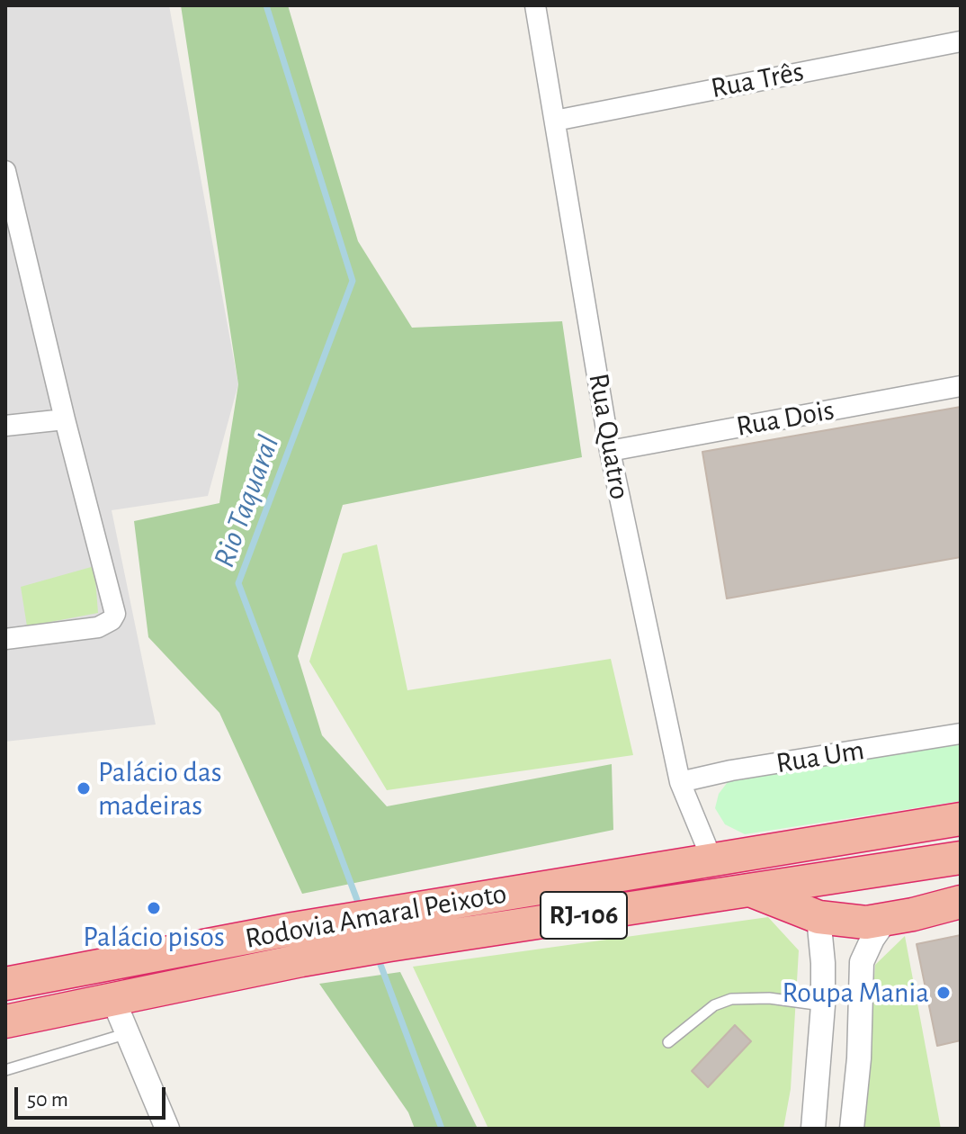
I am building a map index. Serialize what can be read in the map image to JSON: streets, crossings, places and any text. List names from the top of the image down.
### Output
{
  "streets": {
    "highway": ["RJ-106", "Rodovia Amaral Peixoto"],
    "street": [
      "Rua Três",
      "Rua Dois",
      "Rua Quatro",
      "Rua Um"
    ]
  },
  "crossings": [
    ["Rua Três", "Rua Quatro"],
    ["Rua Dois", "Rua Quatro"],
    ["Rua Quatro", "Rua Um"],
    ["Rua Quatro", "Rodovia Amaral Peixoto"]
  ],
  "water": ["Rio Taquaral"],
  "places": ["Palácio das madeiras", "Palácio pisos", "Roupa Mania"],
  "scale_bar": "50 m"
}
